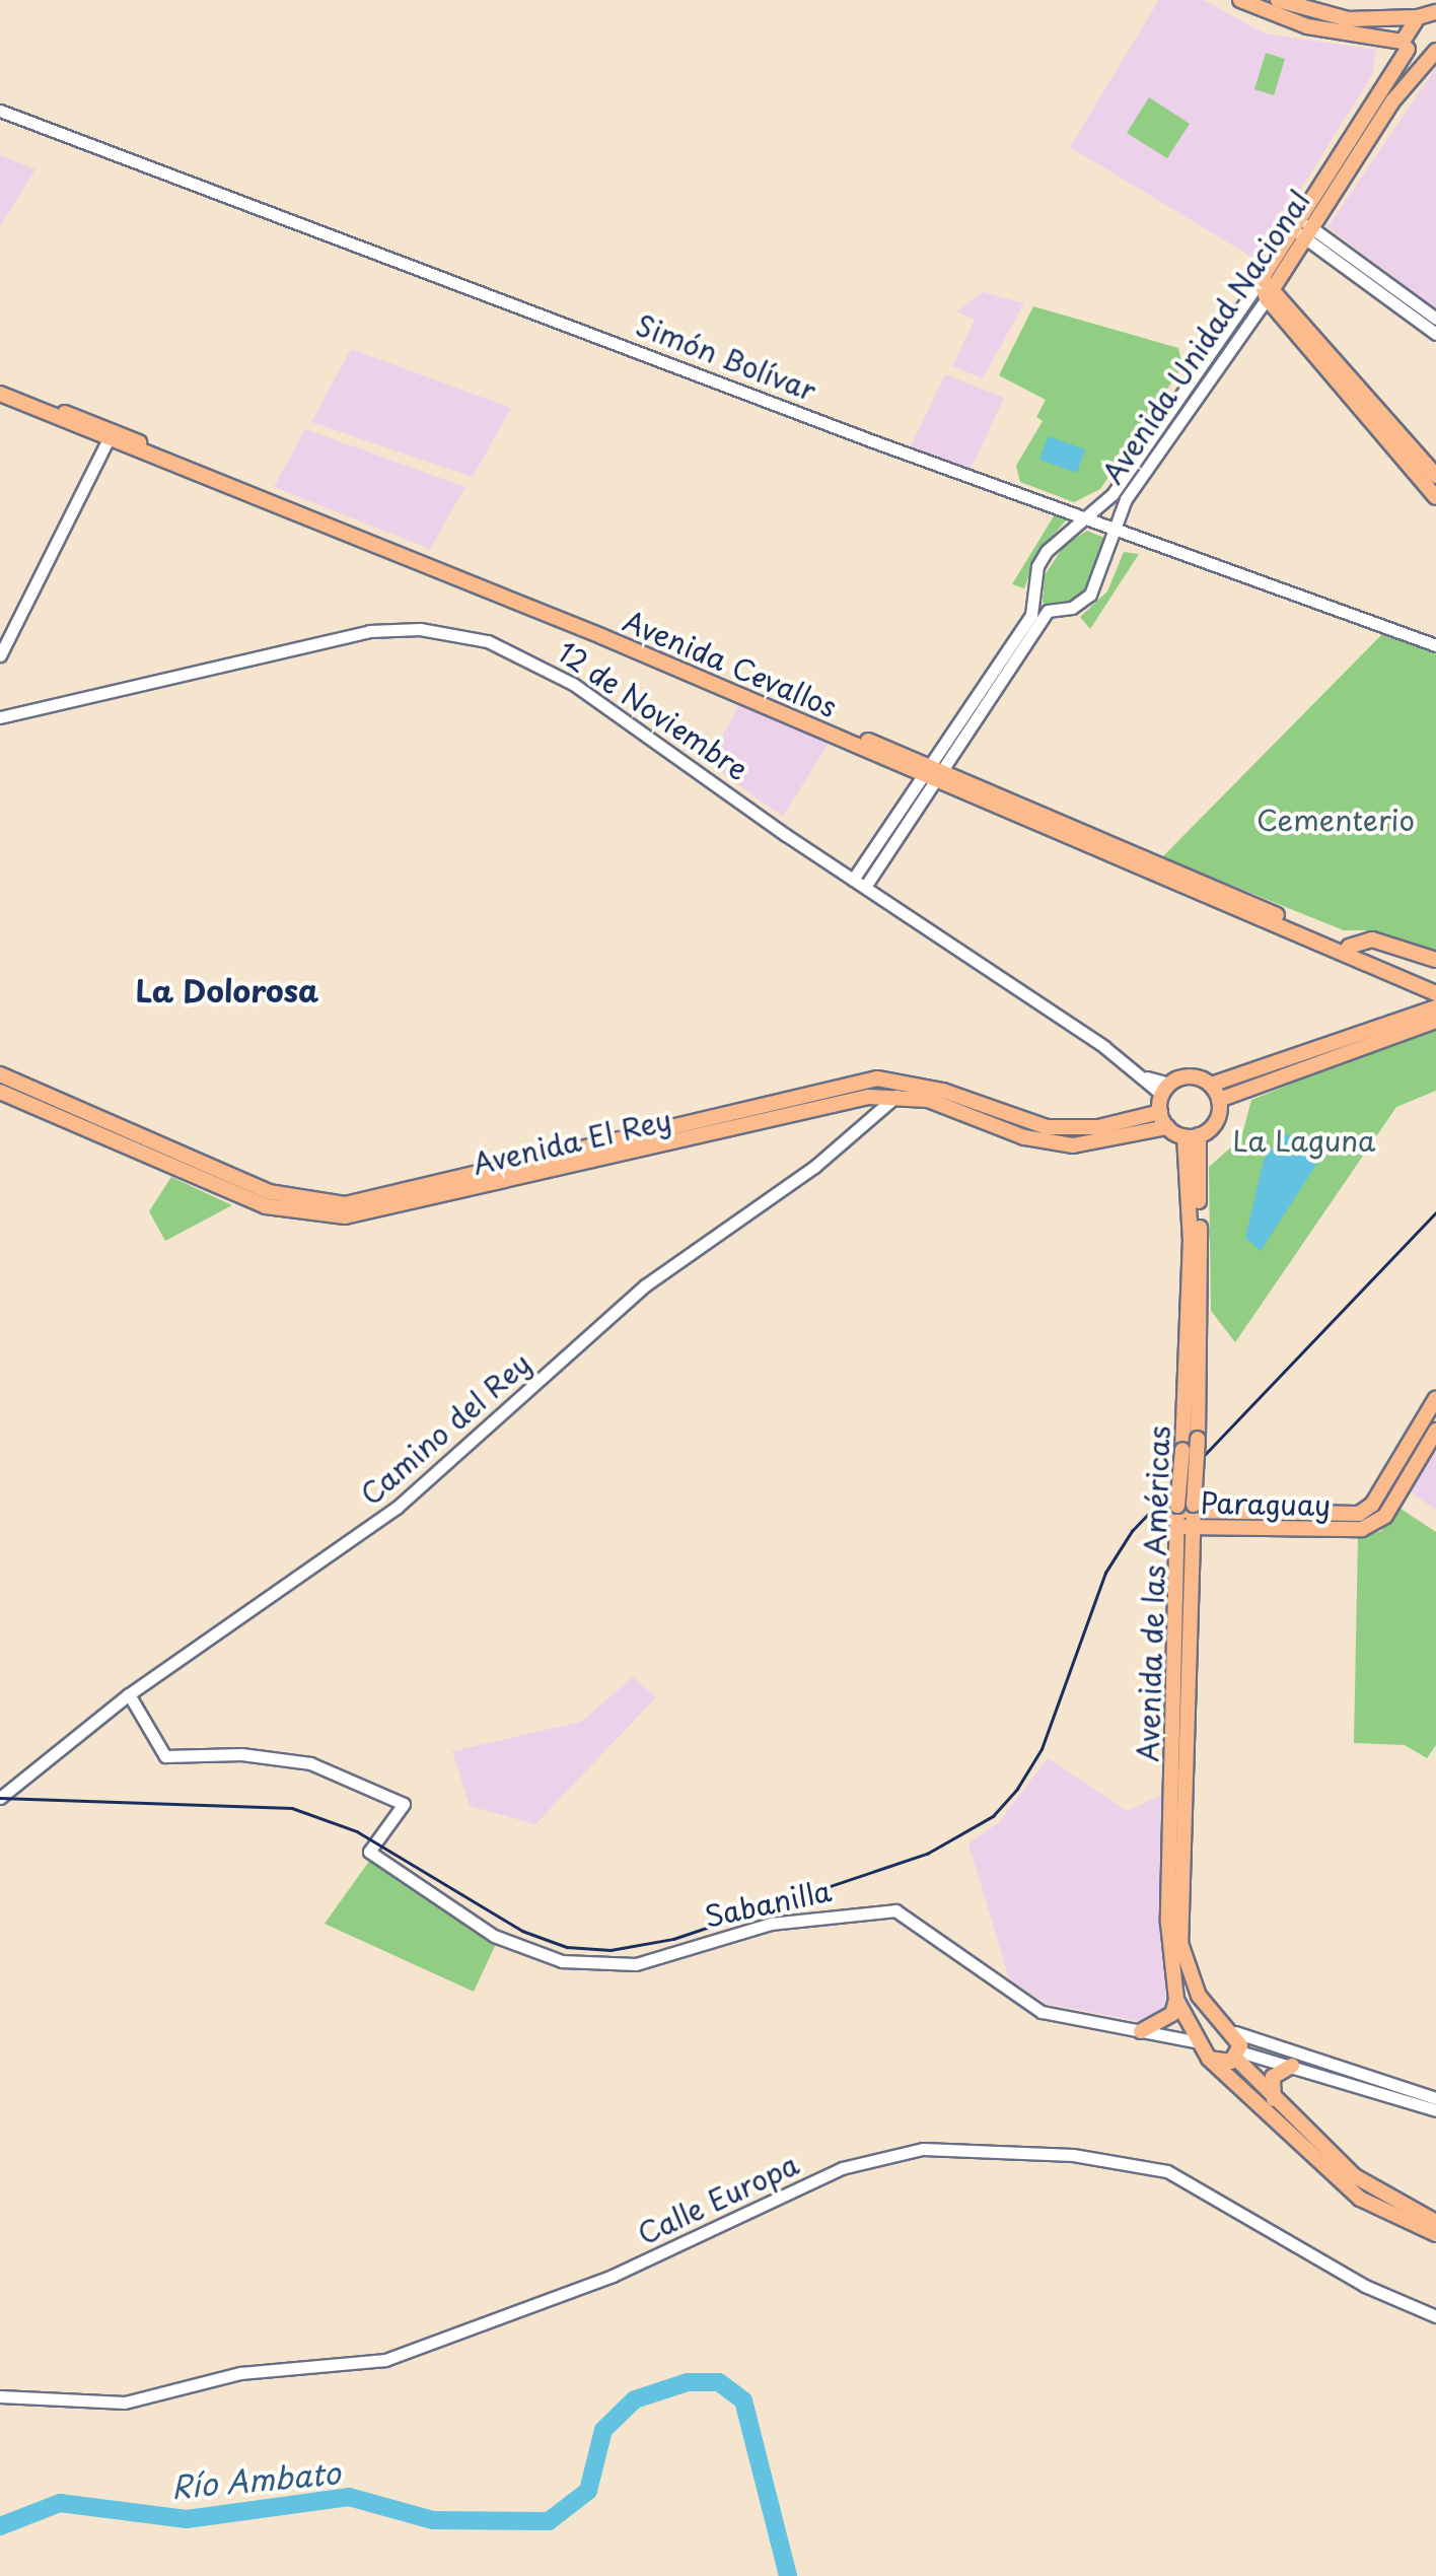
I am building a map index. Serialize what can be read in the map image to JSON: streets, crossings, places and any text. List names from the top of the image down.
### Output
{
  "streets": {
    "main road": [
      "Avenida Unidad Nacional",
      "Avenida Cevallos",
      "Avenida El Rey",
      "Paraguay",
      "Avenida de las Américas"
    ],
    "street": [
      "Simón Bolívar",
      "12 de Noviembre",
      "Camino del Rey",
      "Sabanilla",
      "Calle Europa"
    ]
  },
  "crossings": [
    ["Avenida Unidad Nacional", "Simón Bolívar"],
    ["Avenida Unidad Nacional", "Avenida Cevallos"],
    ["Avenida Unidad Nacional", "12 de Noviembre"],
    ["12 de Noviembre", "Avenida El Rey"],
    ["12 de Noviembre", "Avenida de las Américas"],
    ["Avenida El Rey", "Camino del Rey"],
    ["Avenida El Rey", "Avenida de las Américas"],
    ["Camino del Rey", "Sabanilla"],
    ["Paraguay", "Avenida de las Américas"],
    ["Avenida de las Américas", "Sabanilla"]
  ],
  "districts": ["La Dolorosa"],
  "water": ["Río Ambato"],
  "parks": ["Cementerio", "La Laguna"]
}
